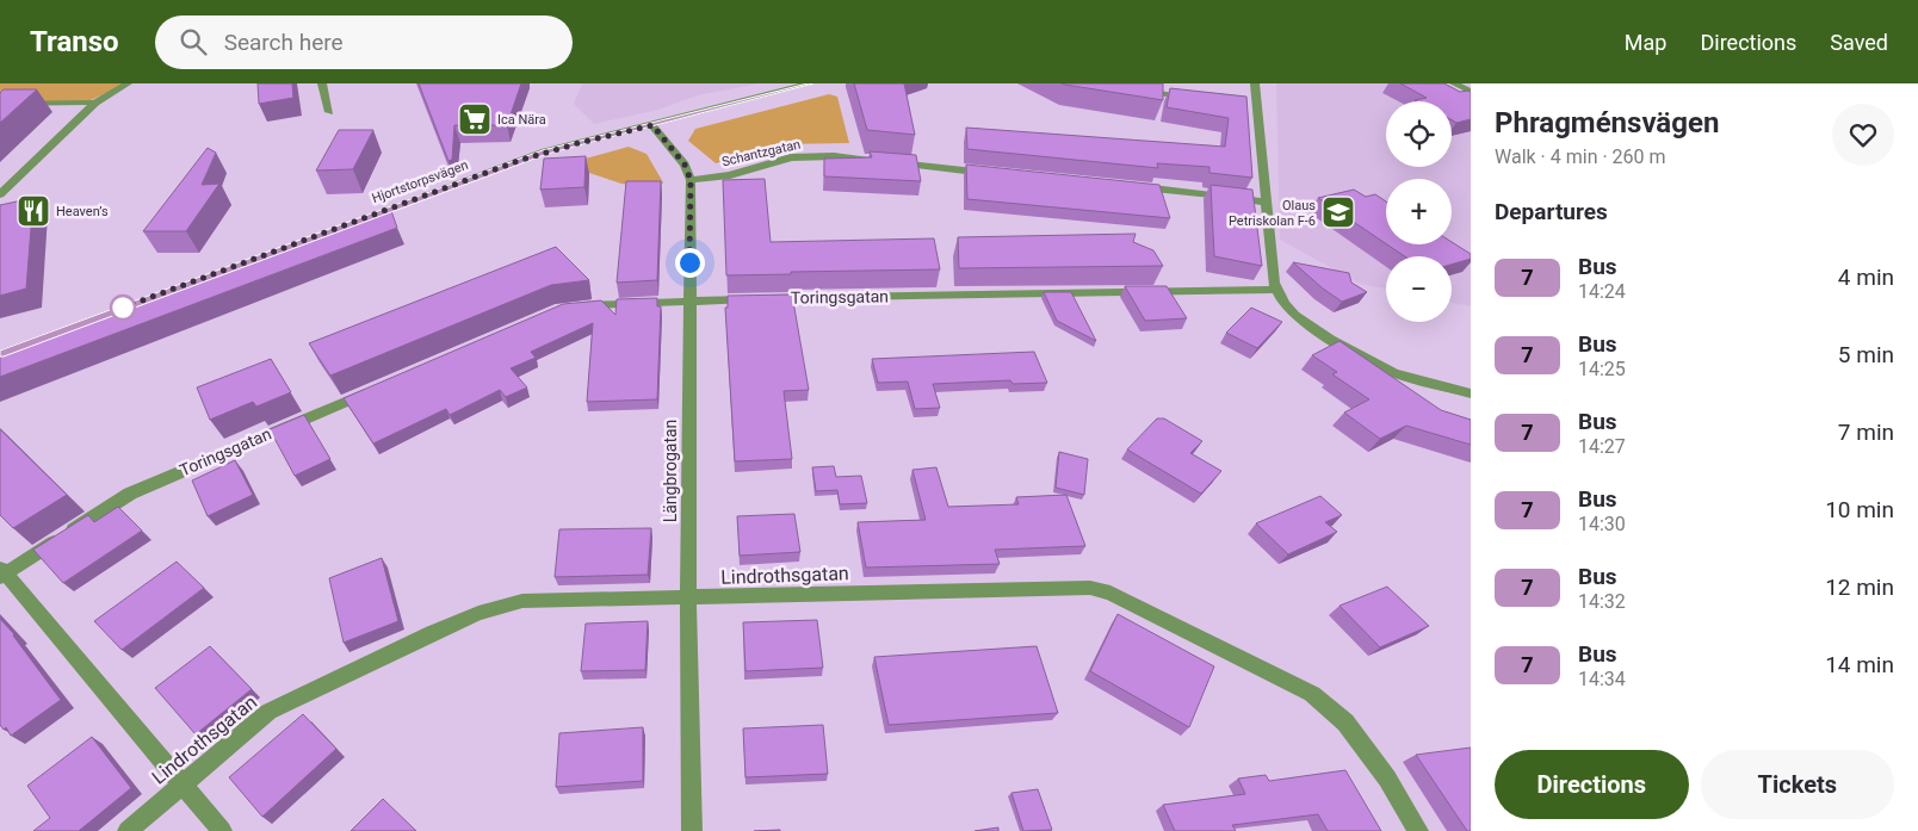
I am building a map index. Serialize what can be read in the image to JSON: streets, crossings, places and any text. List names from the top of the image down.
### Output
{
  "streets": {
    "street": [
      "Schantzgatan",
      "Hjortstorpsvägen",
      "Toringsgatan",
      "Längbrogatan",
      "Lindrothsgatan"
    ]
  },
  "crossings": [
    ["Schantzgatan", "Längbrogatan"],
    ["Hjortstorpsvägen", "Längbrogatan"],
    ["Toringsgatan", "Längbrogatan"],
    ["Längbrogatan", "Lindrothsgatan"]
  ],
  "places": {
    "supermarket": ["Ica Nära"],
    "restaurant": ["Heaven’s"],
    "school or university": ["Olaus Petriskolan F-6"]
  },
  "lines": ["bus line 7"],
  "page": {
    "header": "Transo",
    "search": "Search here",
    "nav": ["Map", "Directions", "Saved"],
    "heading": [
      ["Phragménsvägen", "Walk · 4 min · 260 m"],
      "Departures"
    ],
    "map_buttons": ["+", "−"],
    "list": [
      {
        "mark": "7",
        "name": "Bus",
        "note": "14:24",
        "value": "4 min"
      },
      {
        "mark": "7",
        "name": "Bus",
        "note": "14:25",
        "value": "5 min"
      },
      {
        "mark": "7",
        "name": "Bus",
        "note": "14:27",
        "value": "7 min"
      },
      {
        "mark": "7",
        "name": "Bus",
        "note": "14:30",
        "value": "10 min"
      },
      {
        "mark": "7",
        "name": "Bus",
        "note": "14:32",
        "value": "12 min"
      },
      {
        "mark": "7",
        "name": "Bus",
        "note": "14:34",
        "value": "14 min"
      }
    ],
    "buttons": ["Directions", "Tickets"]
  }
}
